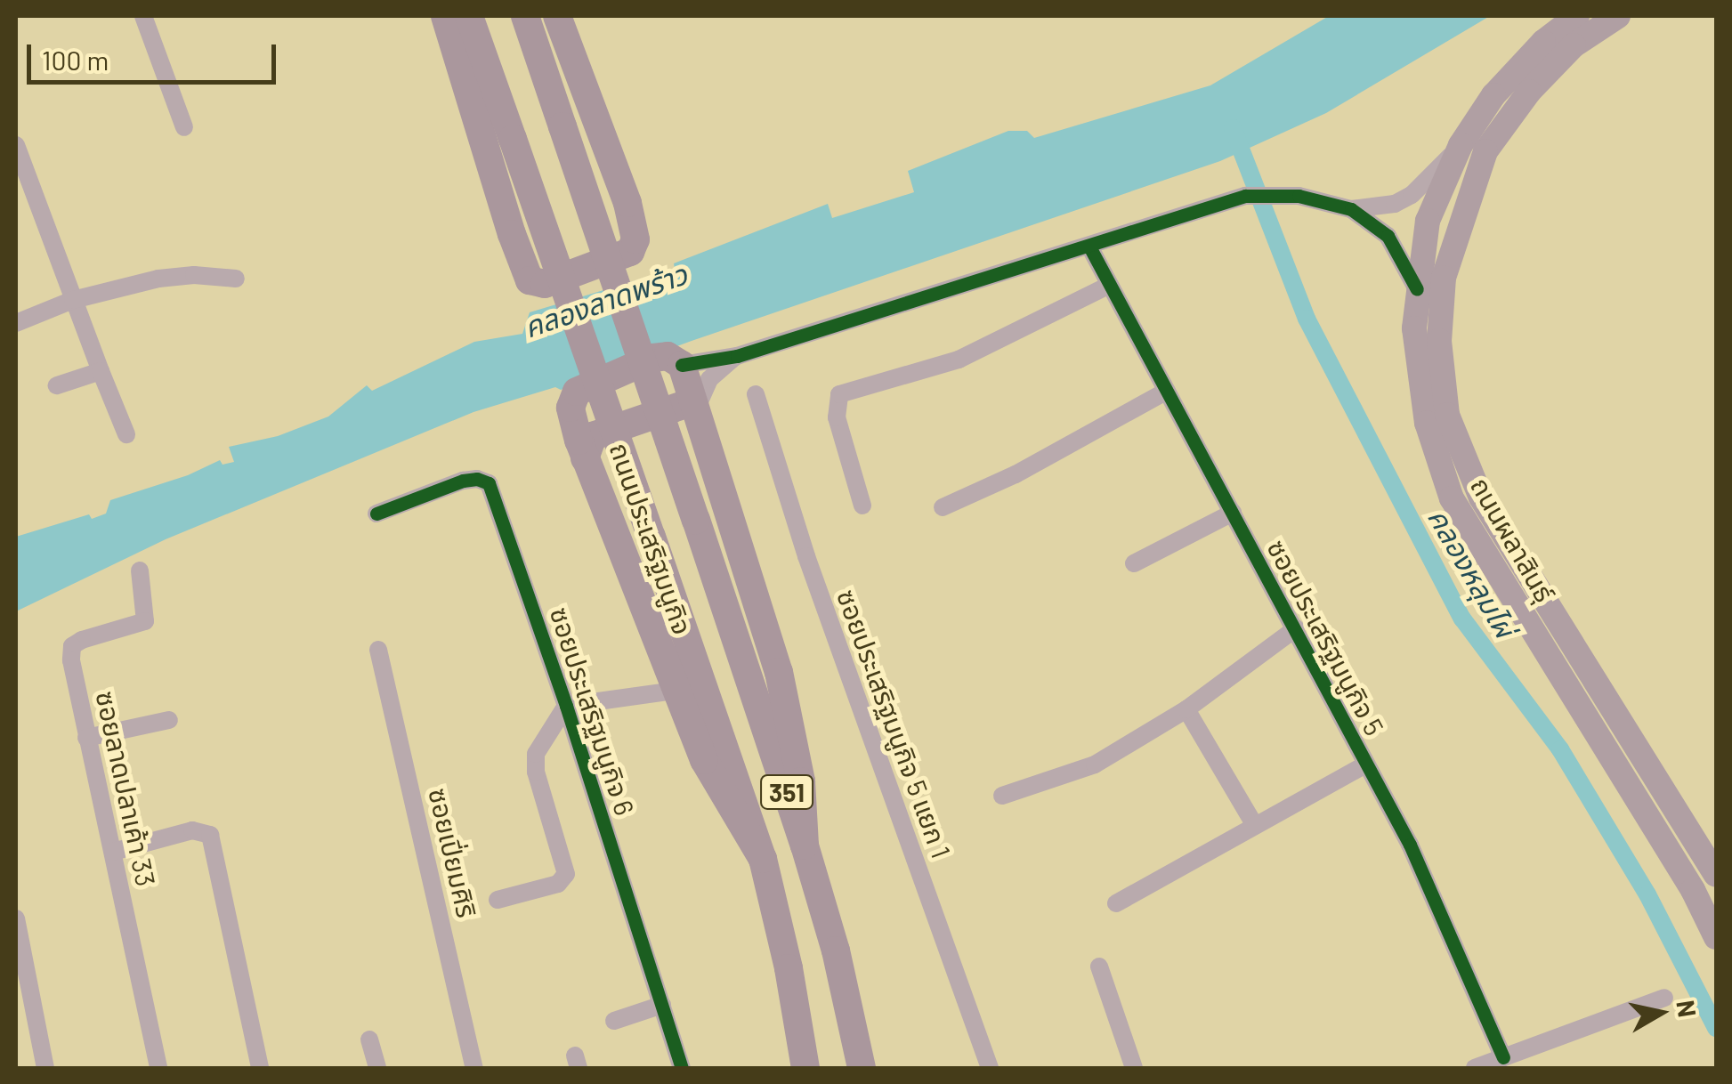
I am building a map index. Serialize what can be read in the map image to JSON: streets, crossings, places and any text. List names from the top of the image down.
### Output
{
  "streets": {
    "main road": ["ถนนประเสริฐมนูกิจ", "ถนนผลาสินธุ์", "351"],
    "street": [
      "ซอยประเสริฐมนูกิจ 5",
      "ซอยประเสริฐมนูกิจ 6",
      "ซอยประเสริฐมนูกิจ 5 แยก 1",
      "ซอยลาดปลาเค้า 33",
      "ซอยเปี่ยมศิริ"
    ]
  },
  "water": ["คลองลาดพร้าว", "คลองหลุมไผ่"],
  "scale_bar": "100 m",
  "north": "right"
}
